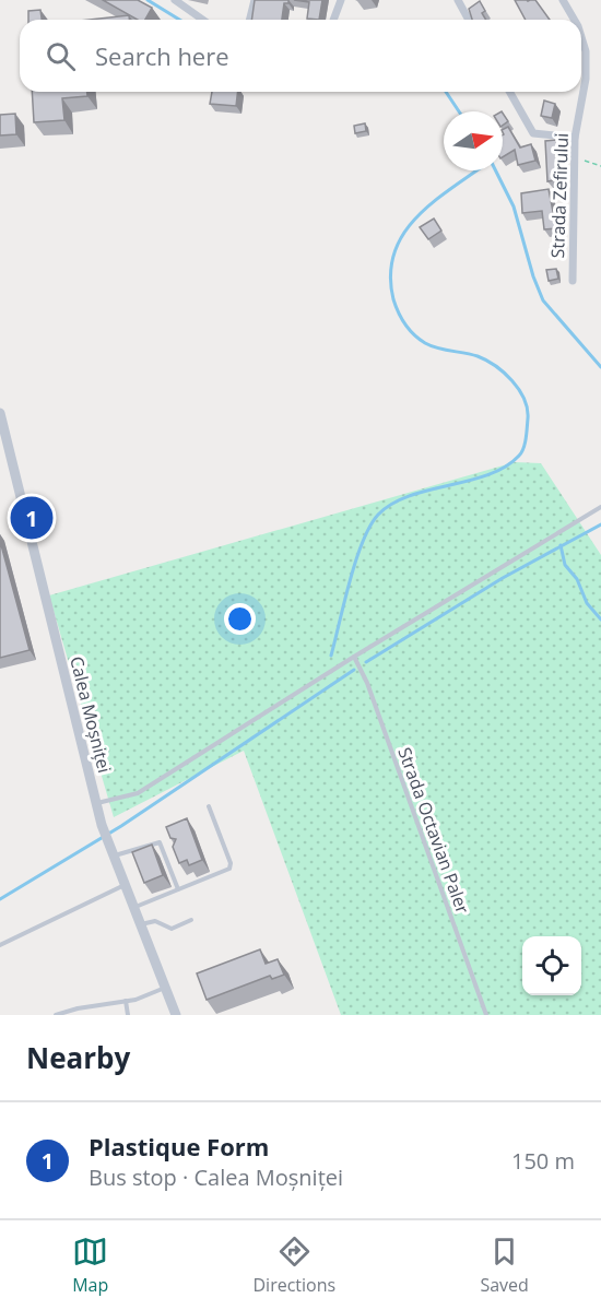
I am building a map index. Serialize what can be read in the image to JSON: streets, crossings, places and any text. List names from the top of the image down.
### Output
{
  "streets": {
    "street": ["Strada Zefirului", "Calea Moșniței"],
    "lane": ["Strada Octavian Paler"]
  },
  "north": "right",
  "page": {
    "search": "Search here",
    "pins": "1",
    "heading": "Nearby",
    "list": [
      {
        "mark": "1",
        "name": "Plastique Form",
        "note": "Bus stop · Calea Moșniței",
        "value": "150 m"
      }
    ],
    "nav": ["Map", "Directions", "Saved"]
  }
}
